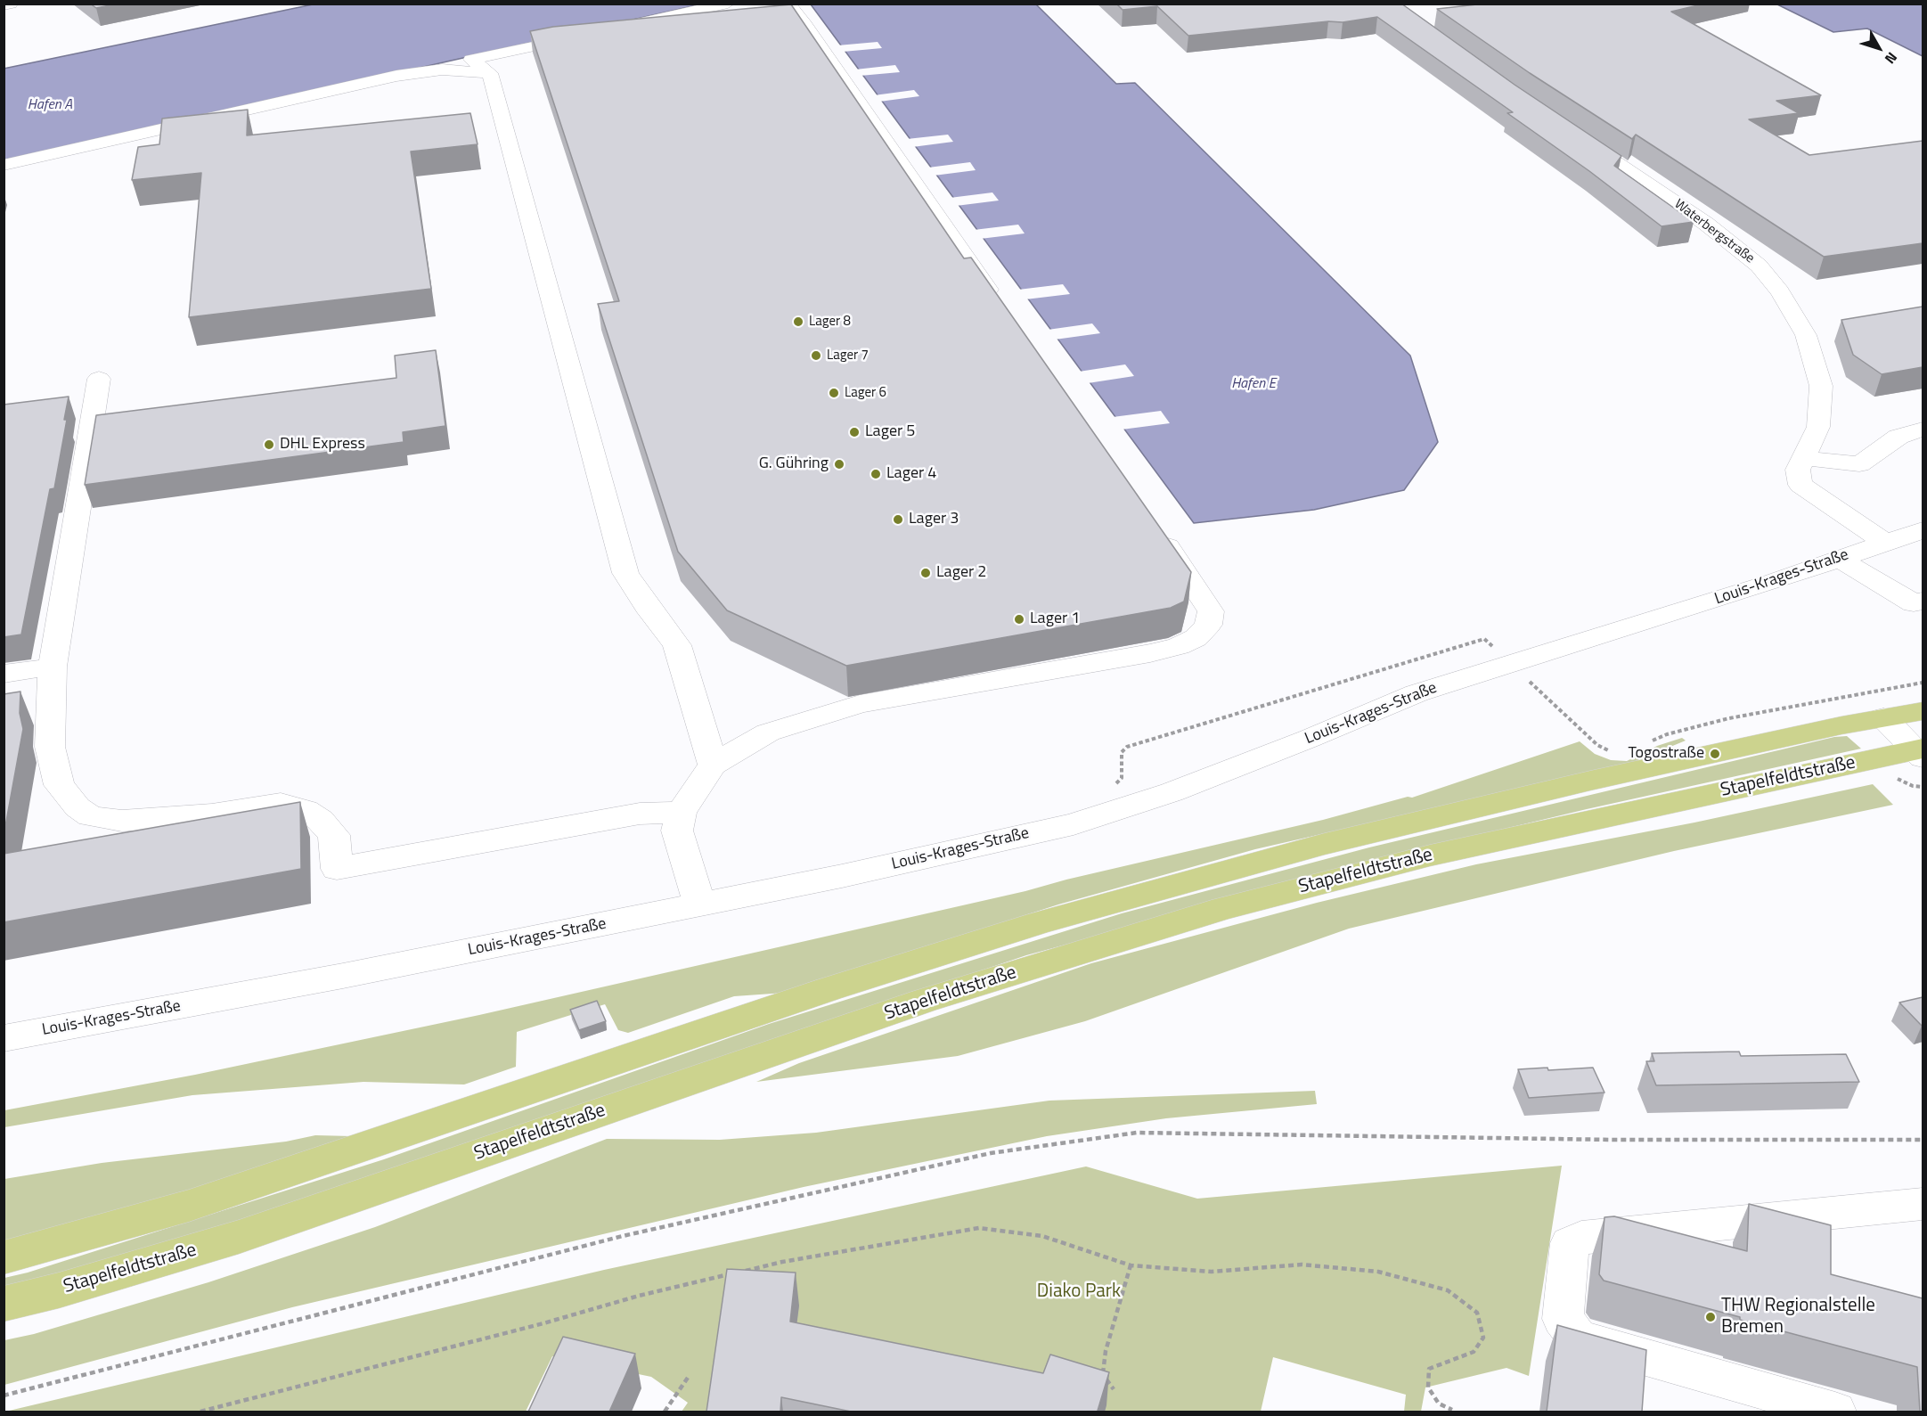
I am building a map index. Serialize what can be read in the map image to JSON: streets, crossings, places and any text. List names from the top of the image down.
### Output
{
  "streets": {
    "main road": ["Stapelfeldtstraße"],
    "street": ["Waterbergstraße", "Louis-Krages-Straße"]
  },
  "crossings": [
    ["Waterbergstraße", "Louis-Krages-Straße"]
  ],
  "water": ["Hafen A", "Hafen E"],
  "parks": ["Diako Park"],
  "places": [
    "Lager 8",
    "Lager 7",
    "Lager 6",
    "Lager 5",
    "DHL Express",
    "G. Gühring",
    "Lager 4",
    "Lager 3",
    "Lager 2",
    "Lager 1",
    "Togostraße",
    "THW Regionalstelle Bremen"
  ],
  "north": "bottom right"
}
